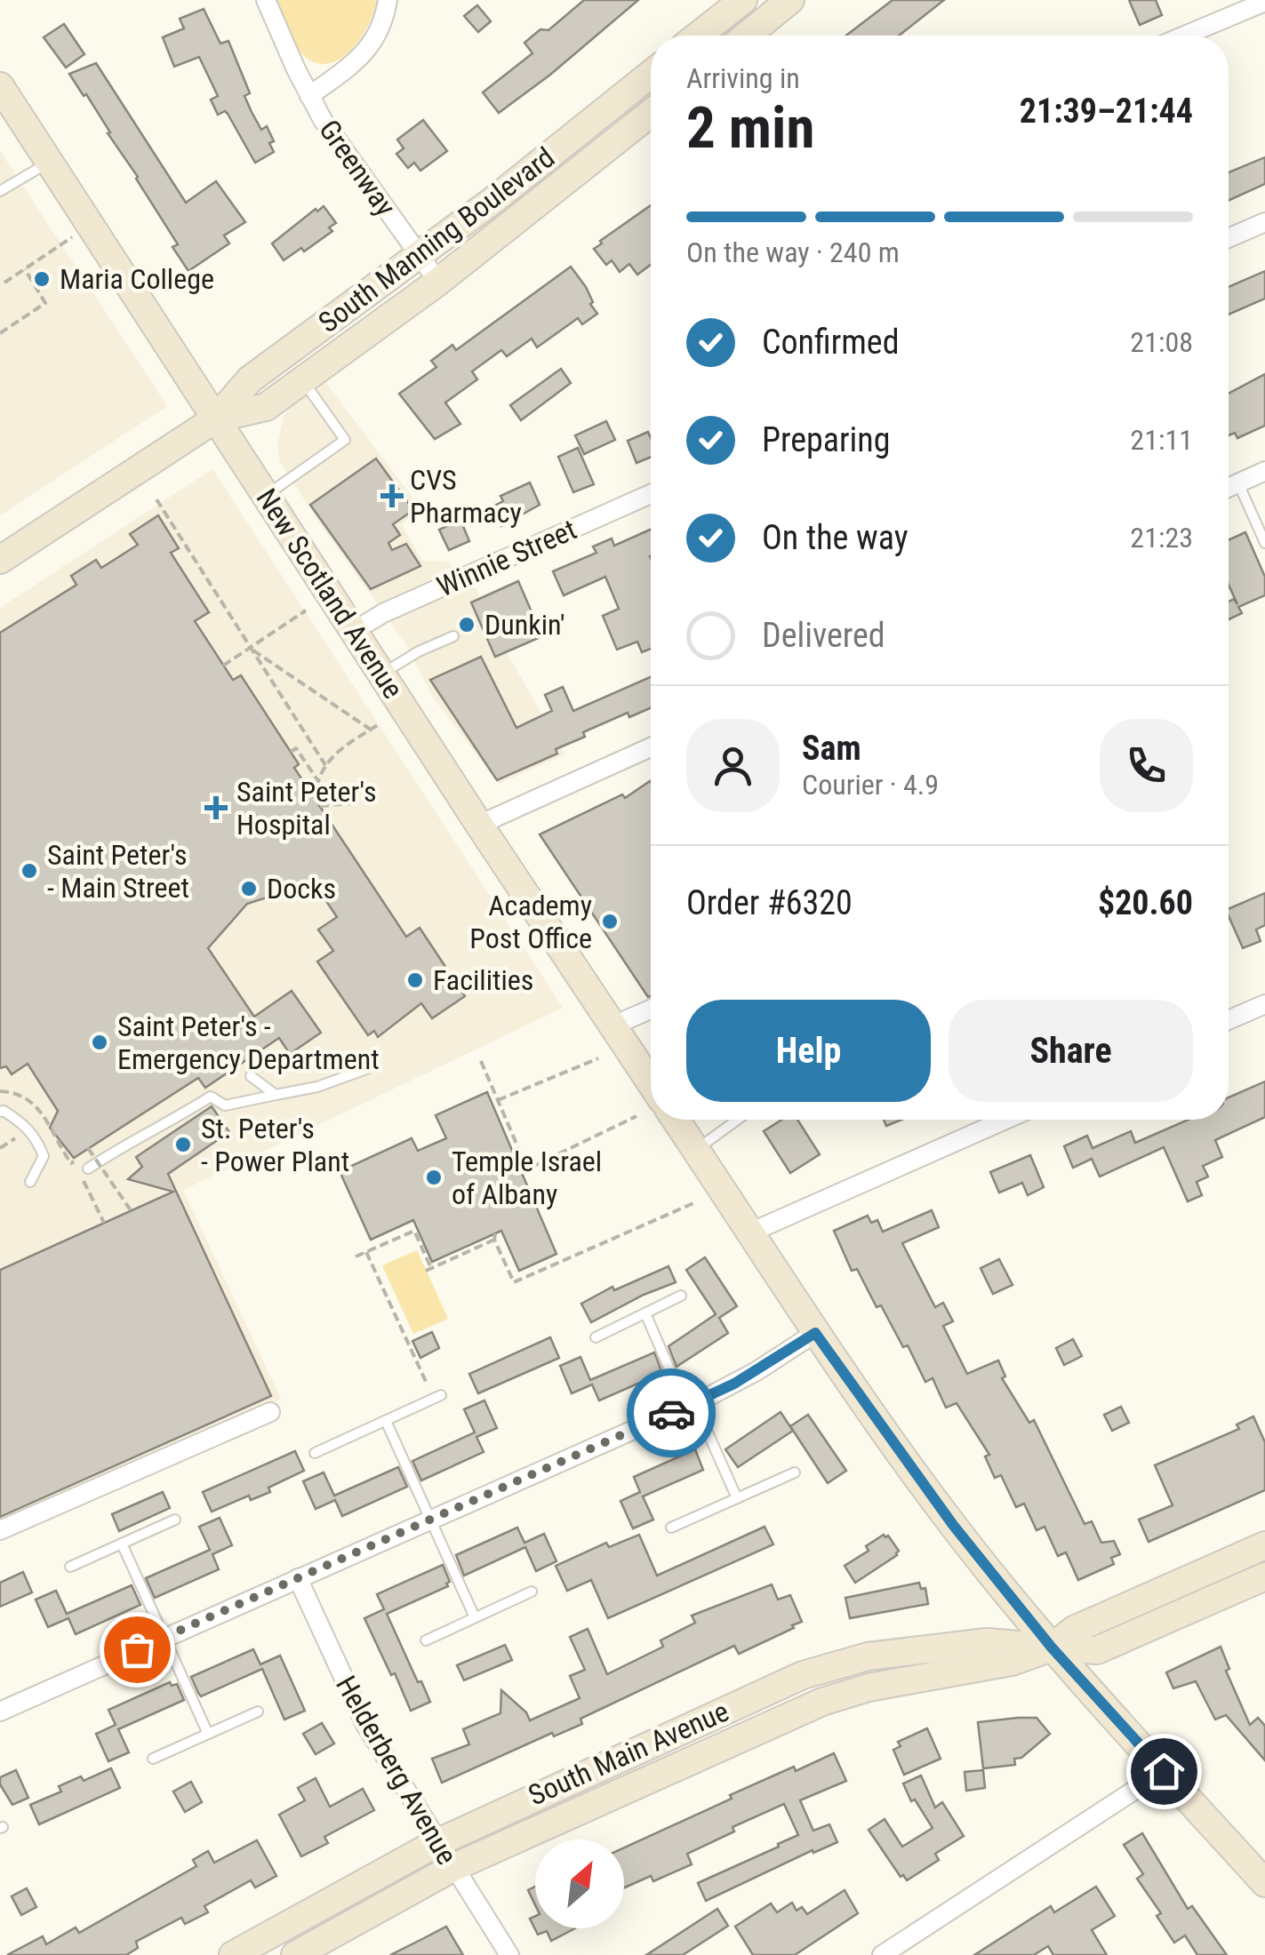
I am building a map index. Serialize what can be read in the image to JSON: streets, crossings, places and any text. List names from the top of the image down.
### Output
{
  "streets": {
    "street": [
      "Greenway",
      "South Manning Boulevard",
      "Winnie Street",
      "New Scotland Avenue",
      "South Main Avenue",
      "Helderberg Avenue"
    ]
  },
  "crossings": [
    ["Greenway", "South Manning Boulevard"],
    ["South Manning Boulevard", "New Scotland Avenue"],
    ["Winnie Street", "New Scotland Avenue"],
    ["South Main Avenue", "Helderberg Avenue"]
  ],
  "places": {
    "other": [
      "Maria College",
      "Dunkin'",
      "Saint Peter's - Main Street",
      "Docks",
      "Academy Post Office",
      "Facilities",
      "Saint Peter's - Emergency Department",
      "St. Peter's - Power Plant",
      "Temple Israel of Albany"
    ],
    "health": ["CVS Pharmacy", "Saint Peter's Hospital"]
  },
  "north": "top right",
  "page": {
    "heading": ["2 min", "Arriving in", "21:39–21:44"],
    "panel": [
      "Sam",
      "Courier · 4.9",
      "Order #6320",
      "$20.60"
    ],
    "bar": "On the way · 240 m",
    "list": [
      ["Confirmed", "21:08"],
      ["Preparing", "21:11"],
      ["On the way", "21:23"],
      "Delivered"
    ],
    "buttons": ["Help", "Share"]
  }
}
